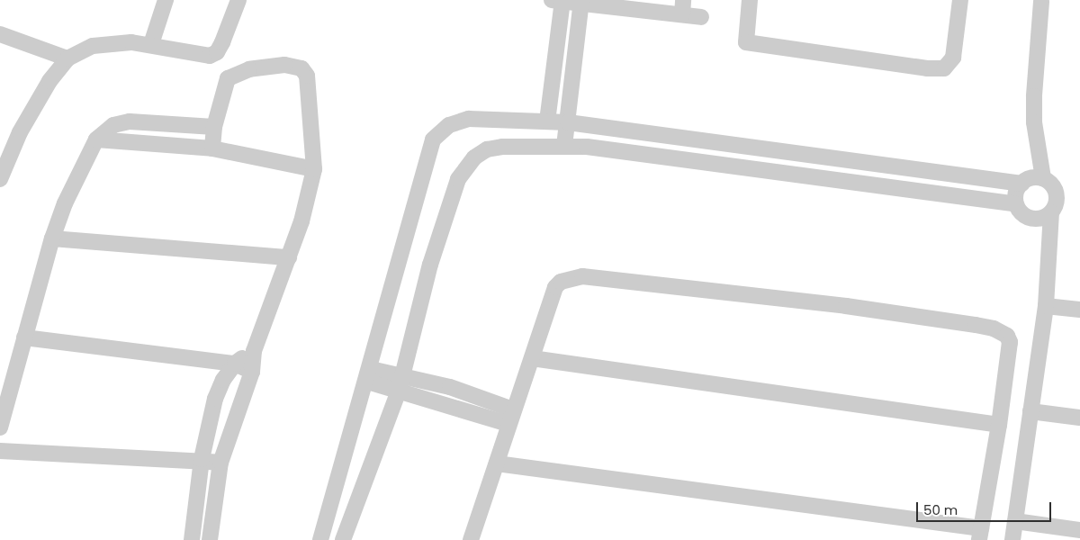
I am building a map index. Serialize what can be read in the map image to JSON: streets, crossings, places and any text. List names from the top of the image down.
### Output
{
  "scale_bar": "50 m"
}
